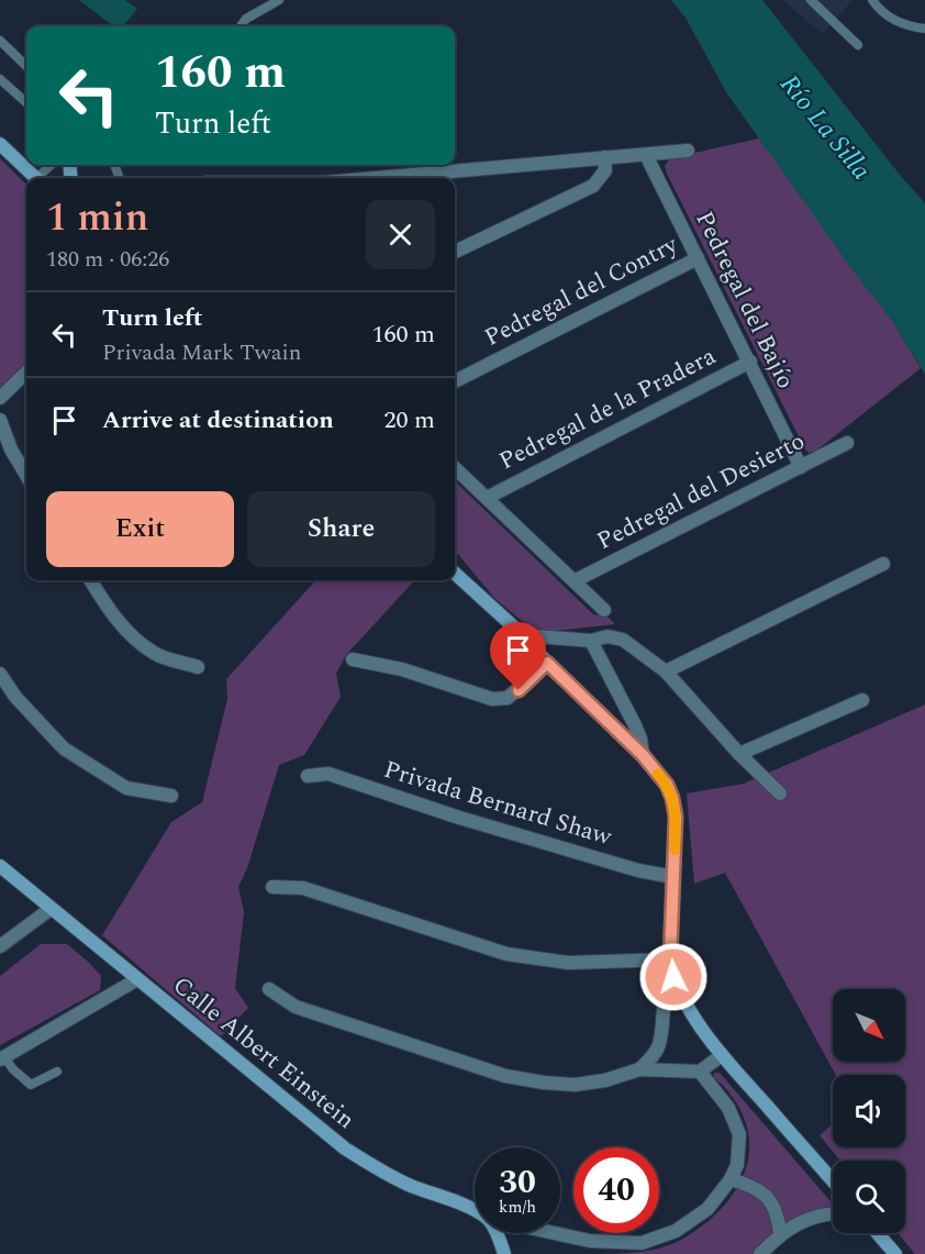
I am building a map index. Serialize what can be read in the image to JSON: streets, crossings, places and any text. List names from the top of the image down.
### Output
{
  "streets": {
    "street": [
      "Pedregal del Contry",
      "Pedregal del Bajío",
      "Pedregal de la Pradera",
      "Pedregal del Desierto",
      "Privada Bernard Shaw",
      "Calle Albert Einstein"
    ]
  },
  "crossings": [
    ["Pedregal del Contry", "Pedregal del Bajío"],
    ["Pedregal del Bajío", "Pedregal de la Pradera"],
    ["Pedregal del Bajío", "Pedregal del Desierto"]
  ],
  "water": ["Río La Silla"],
  "north": "bottom right",
  "page": {
    "turn": ["160 m", "Turn left"],
    "heading": ["1 min", "180 m · 06:26"],
    "list": [
      {
        "name": "Turn left",
        "note": "Privada Mark Twain",
        "value": "160 m"
      },
      {
        "name": "Arrive at destination",
        "value": "20 m"
      }
    ],
    "buttons": ["Exit", "Share"],
    "speed": "30 km/h",
    "limit": "40"
  }
}
